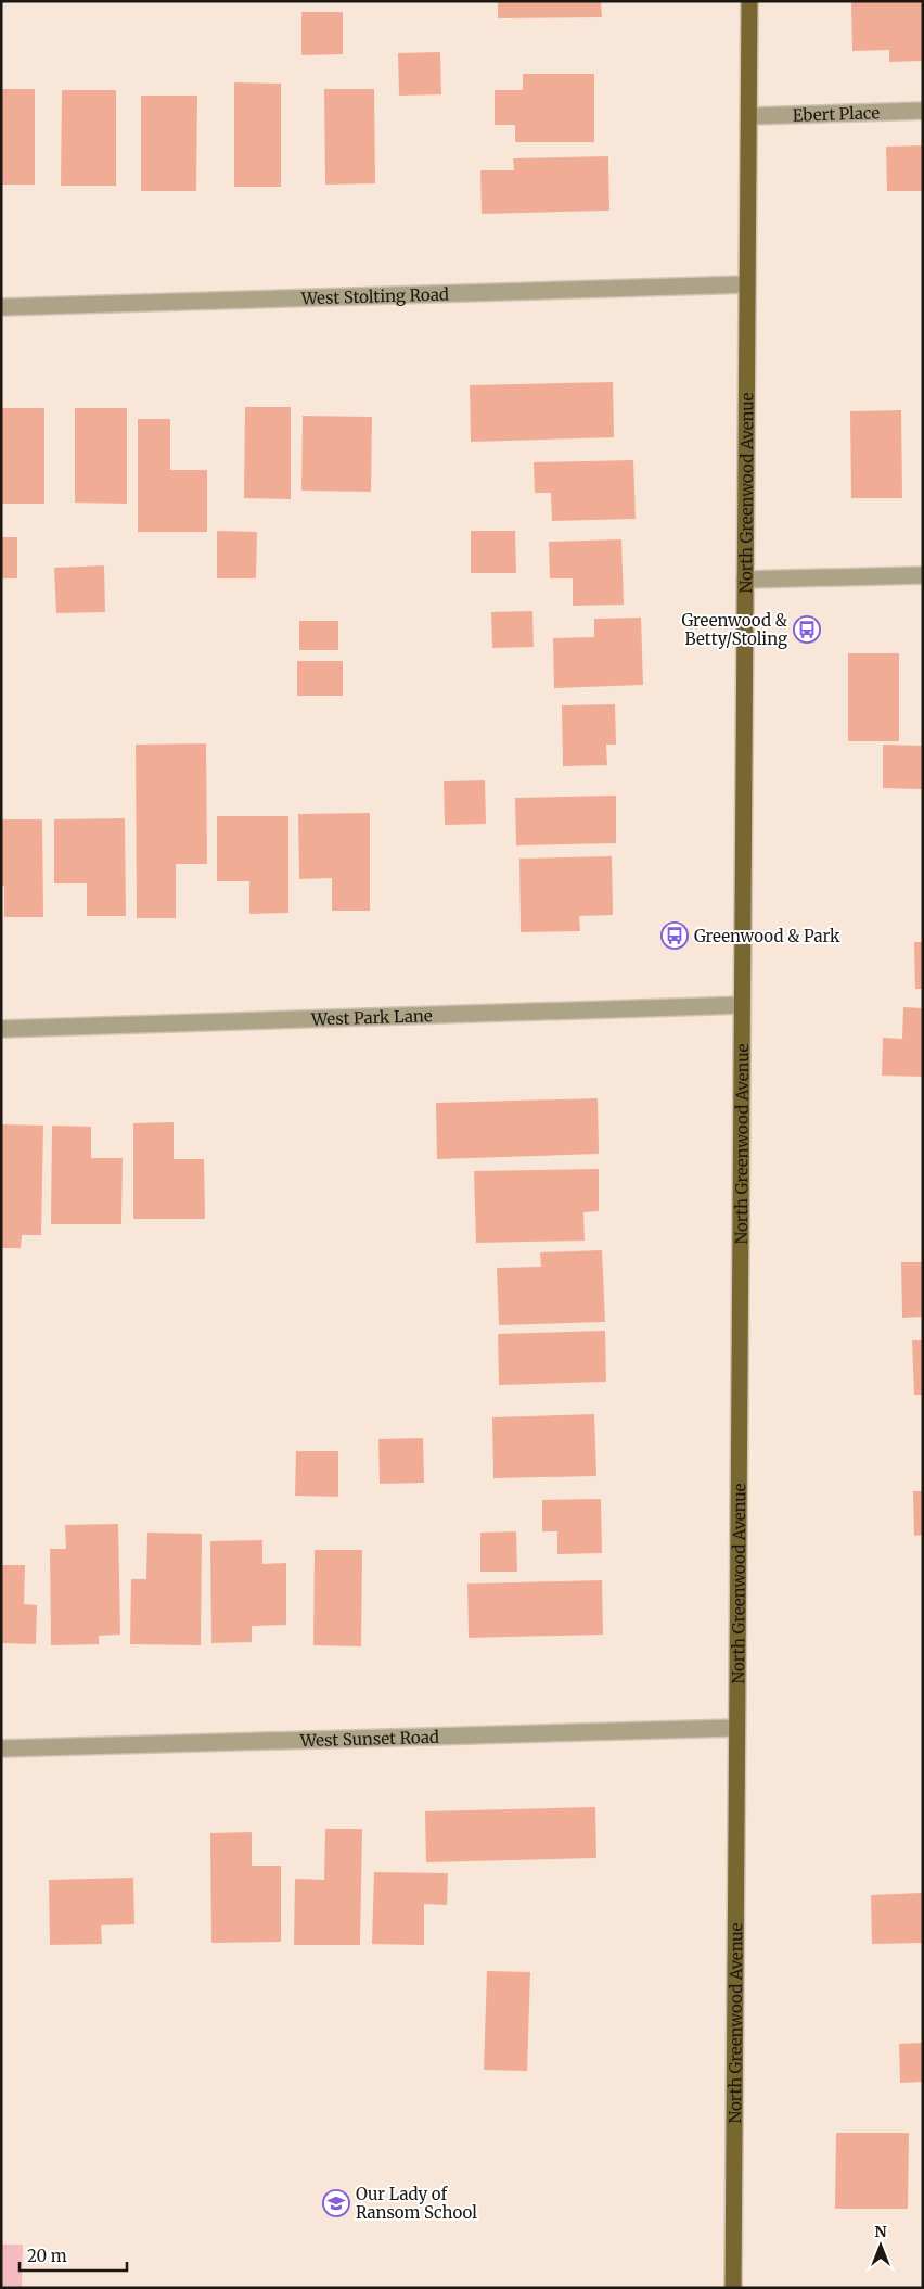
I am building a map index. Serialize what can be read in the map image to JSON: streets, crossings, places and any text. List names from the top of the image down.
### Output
{
  "streets": {
    "main road": ["North Greenwood Avenue"],
    "street": [
      "Ebert Place",
      "West Stolting Road",
      "West Park Lane",
      "West Sunset Road"
    ]
  },
  "crossings": [
    ["Ebert Place", "North Greenwood Avenue"],
    ["West Stolting Road", "North Greenwood Avenue"],
    ["North Greenwood Avenue", "West Park Lane"],
    ["North Greenwood Avenue", "West Sunset Road"]
  ],
  "places": {
    "bus stop": ["Greenwood & Betty/Stoling", "Greenwood & Park"],
    "school or university": ["Our Lady of Ransom School"]
  },
  "scale_bar": "20 m",
  "north": "top"
}
